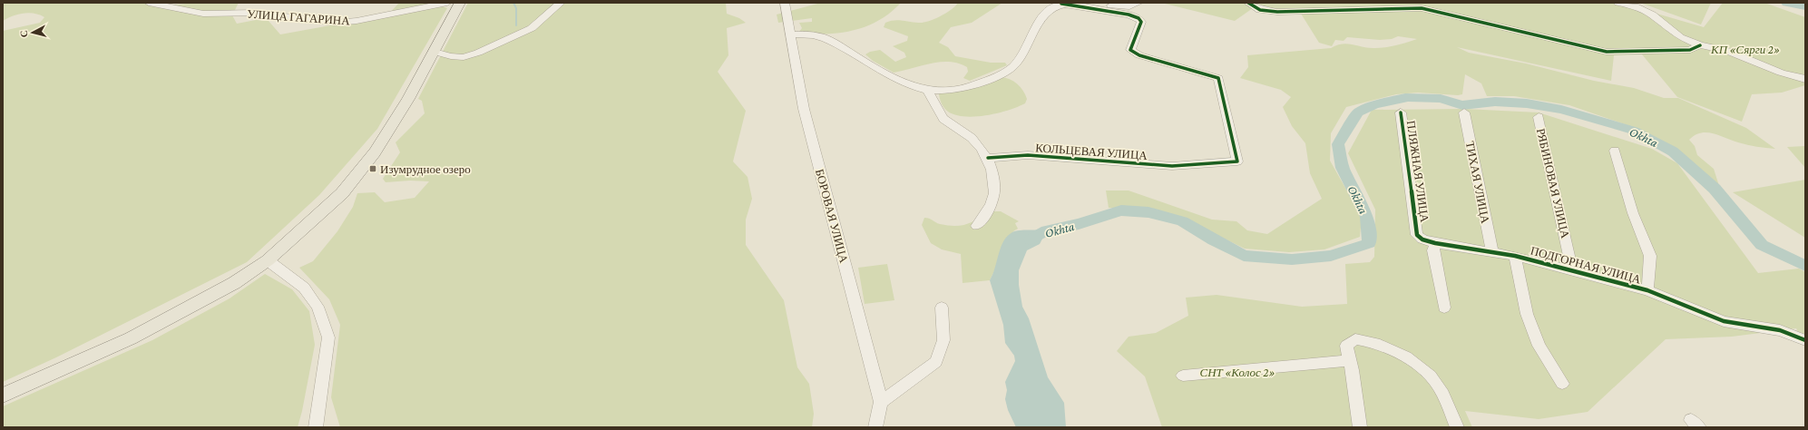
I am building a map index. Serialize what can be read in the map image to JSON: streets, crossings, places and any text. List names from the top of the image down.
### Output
{
  "streets": {
    "street": [
      "УЛИЦА ГАГАРИНА",
      "КОЛЬЦЕВАЯ УЛИЦА",
      "ПЛЯЖНАЯ УЛИЦА",
      "ТИХАЯ УЛИЦА",
      "РЯБИНОВАЯ УЛИЦА",
      "БОРОВАЯ УЛИЦА",
      "ПОДГОРНАЯ УЛИЦА"
    ]
  },
  "crossings": [
    ["ПЛЯЖНАЯ УЛИЦА", "ПОДГОРНАЯ УЛИЦА"],
    ["ТИХАЯ УЛИЦА", "ПОДГОРНАЯ УЛИЦА"],
    ["РЯБИНОВАЯ УЛИЦА", "ПОДГОРНАЯ УЛИЦА"]
  ],
  "water": ["Okhta"],
  "parks": ["КП «Сярги 2»", "СНТ «Колос 2»"],
  "places": {
    "transit": ["Изумрудное озеро"]
  },
  "north": "left"
}
